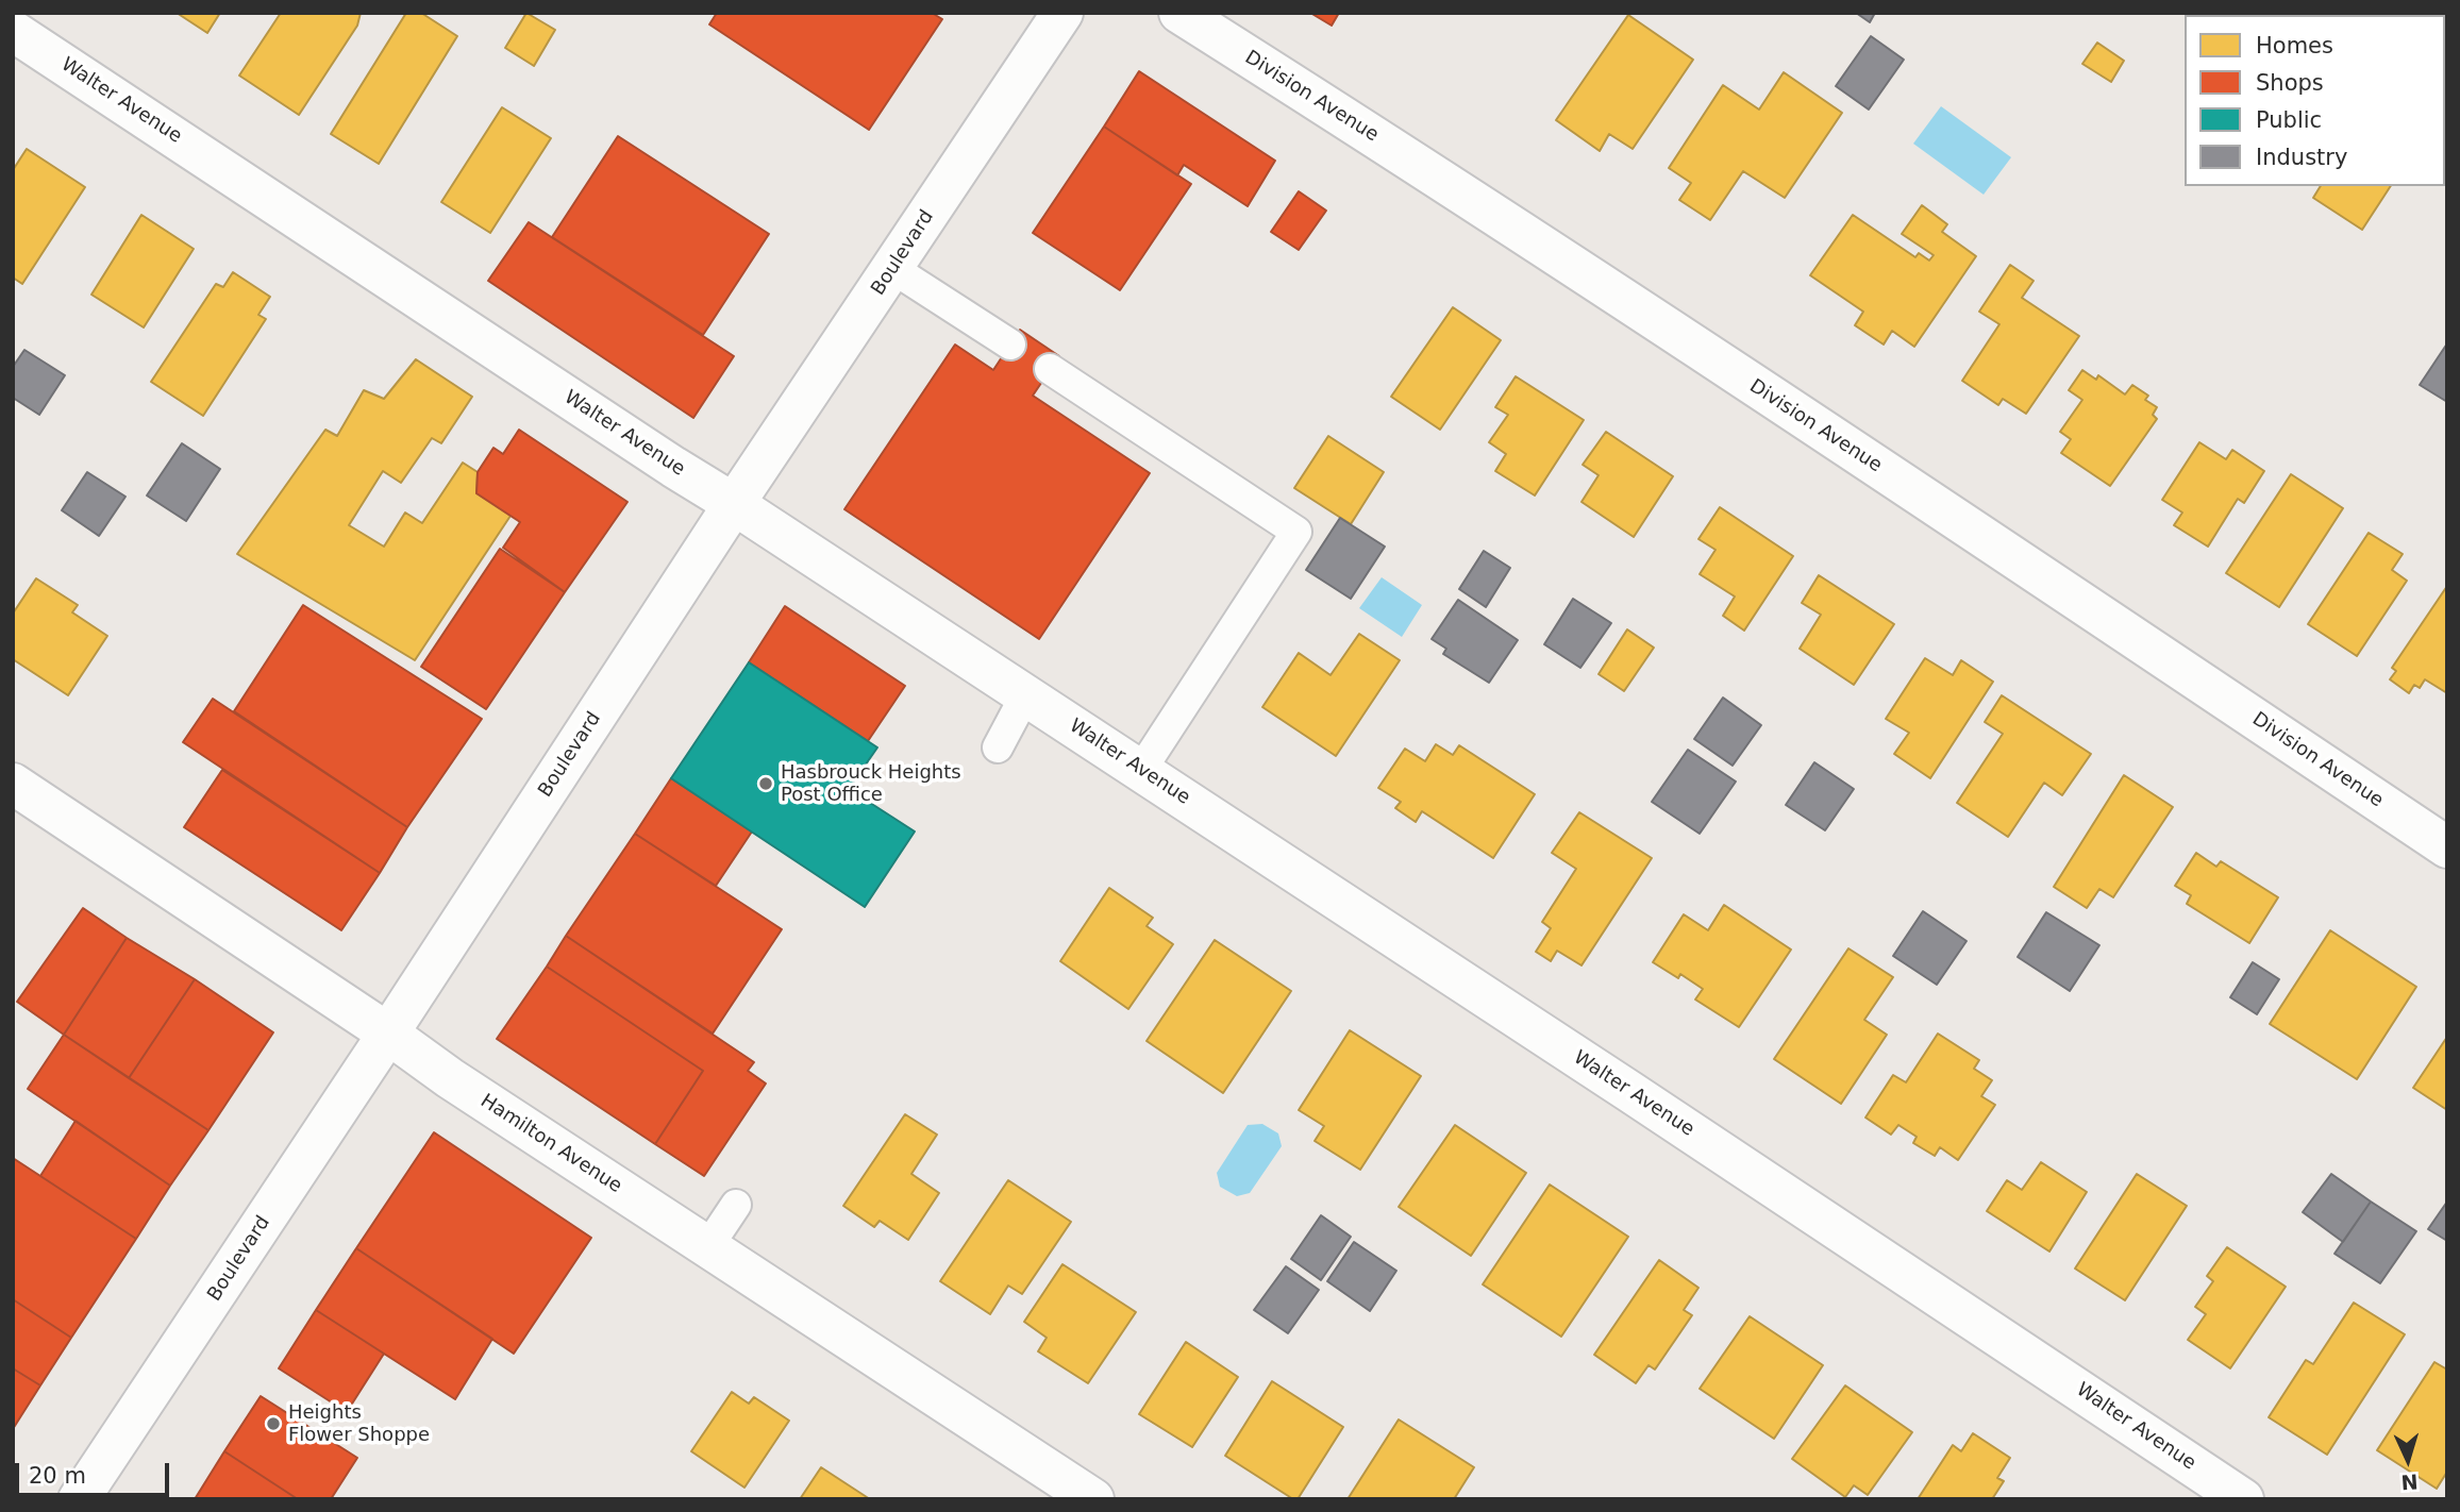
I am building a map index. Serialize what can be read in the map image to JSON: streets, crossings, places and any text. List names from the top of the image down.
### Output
{
  "streets": {
    "street": [
      "Division Avenue",
      "Walter Avenue",
      "Boulevard",
      "Hamilton Avenue"
    ]
  },
  "crossings": [
    ["Walter Avenue", "Boulevard"],
    ["Boulevard", "Hamilton Avenue"]
  ],
  "places": ["Hasbrouck Heights Post Office", "Heights Flower Shoppe"],
  "legend": [
    "Homes",
    "Shops",
    "Public",
    "Industry"
  ],
  "scale_bar": "20 m",
  "north": "bottom"
}
